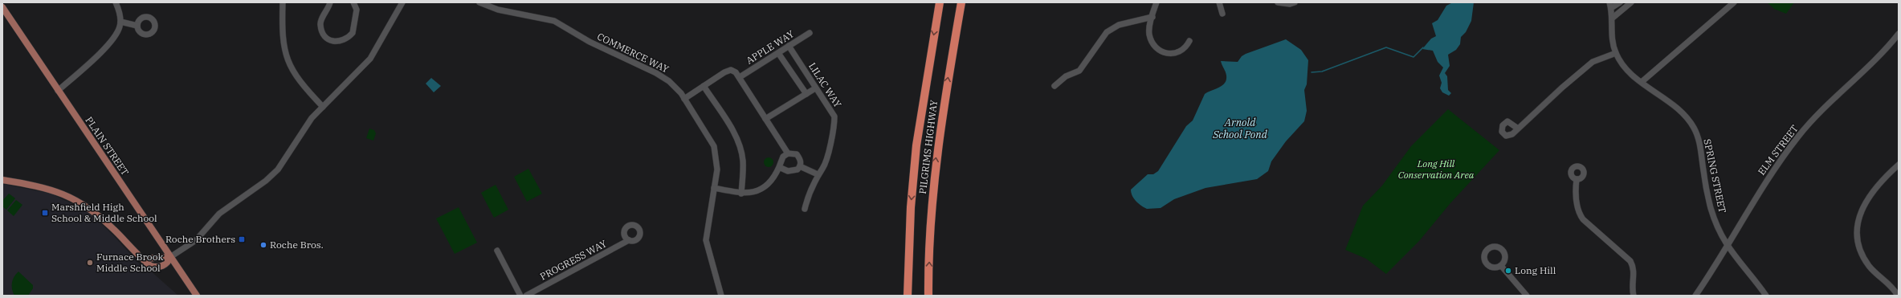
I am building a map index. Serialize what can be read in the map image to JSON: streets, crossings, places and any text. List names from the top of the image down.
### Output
{
  "streets": {
    "highway": ["PILGRIMS HIGHWAY"],
    "main road": ["PLAIN STREET"],
    "street": [
      "APPLE WAY",
      "COMMERCE WAY",
      "LILAC WAY",
      "ELM STREET",
      "SPRING STREET",
      "PROGRESS WAY"
    ]
  },
  "crossings": [
    ["APPLE WAY", "LILAC WAY"],
    ["ELM STREET", "SPRING STREET"]
  ],
  "water": ["Arnold School Pond"],
  "parks": ["Long Hill Conservation Area"],
  "places": {
    "transit": ["Marshfield High School & Middle School", "Roche Brothers"],
    "other": ["Roche Bros.", "Furnace Brook Middle School", "Long Hill"]
  }
}
